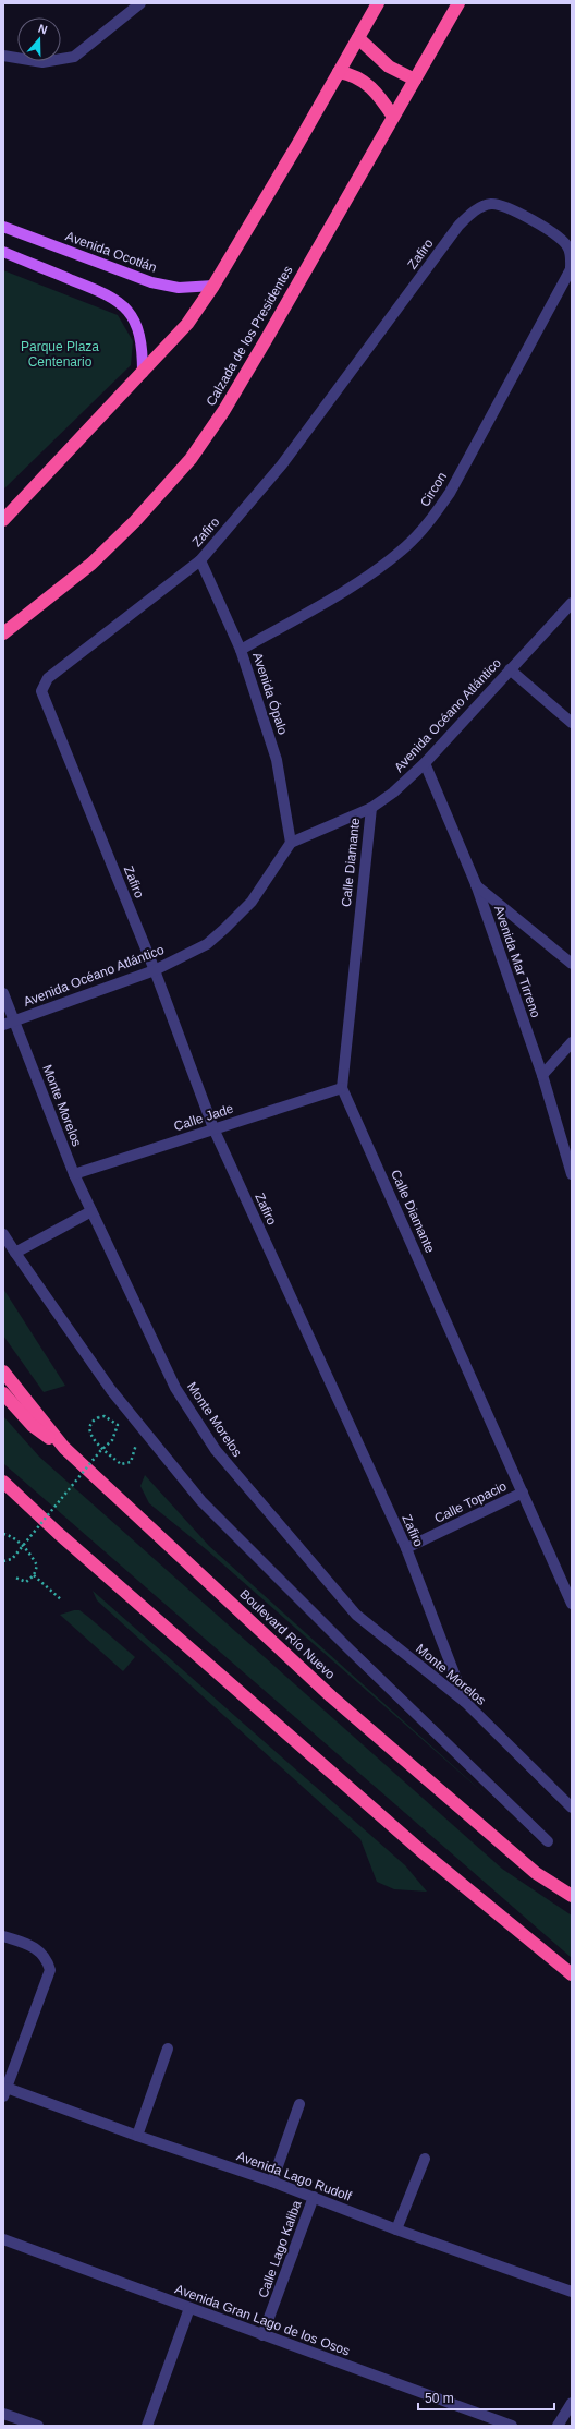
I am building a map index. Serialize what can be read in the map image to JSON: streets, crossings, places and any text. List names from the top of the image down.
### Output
{
  "streets": {
    "highway": ["Calzada de los Presidentes", "Boulevard Río Nuevo"],
    "main road": ["Avenida Ocotlán"],
    "street": [
      "Zafiro",
      "Circon",
      "Avenida Ópalo",
      "Avenida Océano Atlántico",
      "Calle Diamante",
      "Avenida Mar Tirreno",
      "Monte Morelos",
      "Calle Jade",
      "Calle Topacio",
      "Avenida Lago Rudolf",
      "Calle Lago Kaliba",
      "Avenida Gran Lago de los Osos"
    ]
  },
  "crossings": [
    ["Zafiro", "Circon"],
    ["Zafiro", "Avenida Ópalo"],
    ["Zafiro", "Avenida Océano Atlántico"],
    ["Zafiro", "Monte Morelos"],
    ["Zafiro", "Calle Jade"],
    ["Zafiro", "Calle Topacio"],
    ["Circon", "Avenida Ópalo"],
    ["Avenida Ópalo", "Avenida Océano Atlántico"],
    ["Avenida Océano Atlántico", "Calle Diamante"],
    ["Avenida Océano Atlántico", "Avenida Mar Tirreno"],
    ["Avenida Océano Atlántico", "Monte Morelos"],
    ["Calle Diamante", "Calle Jade"],
    ["Calle Diamante", "Calle Topacio"],
    ["Monte Morelos", "Calle Jade"],
    ["Avenida Lago Rudolf", "Calle Lago Kaliba"],
    ["Calle Lago Kaliba", "Avenida Gran Lago de los Osos"]
  ],
  "parks": ["Parque Plaza Centenario"],
  "scale_bar": "50 m",
  "north": "top"
}
